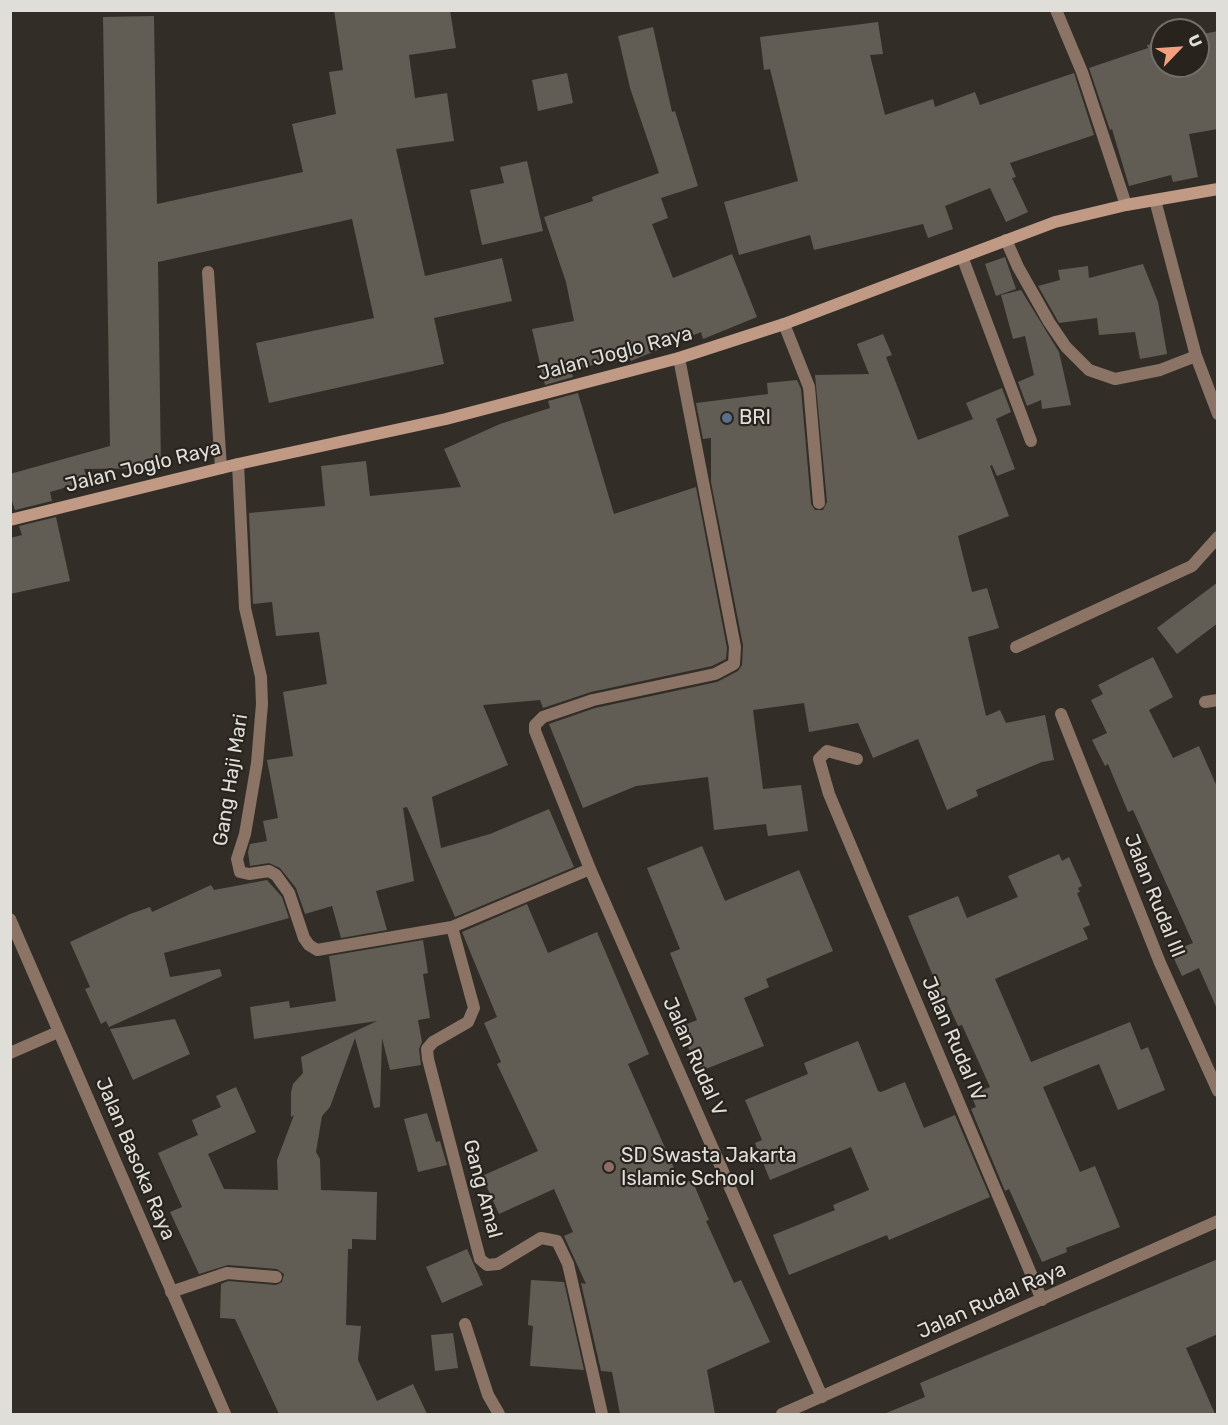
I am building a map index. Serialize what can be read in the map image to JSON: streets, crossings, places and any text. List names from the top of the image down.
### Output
{
  "streets": {
    "main road": ["Jalan Joglo Raya"],
    "street": [
      "Gang Haji Mari",
      "Jalan Rudal III",
      "Jalan Rudal IV",
      "Jalan Rudal V",
      "Jalan Basoka Raya",
      "Gang Amal",
      "Jalan Rudal Raya"
    ]
  },
  "crossings": [
    ["Jalan Joglo Raya", "Gang Haji Mari"],
    ["Jalan Joglo Raya", "Jalan Rudal V"],
    ["Gang Haji Mari", "Jalan Rudal V"],
    ["Gang Haji Mari", "Gang Amal"],
    ["Jalan Rudal IV", "Jalan Rudal Raya"],
    ["Jalan Rudal V", "Jalan Rudal Raya"]
  ],
  "places": ["BRI", "SD Swasta Jakarta Islamic School"],
  "north": "top right"
}
